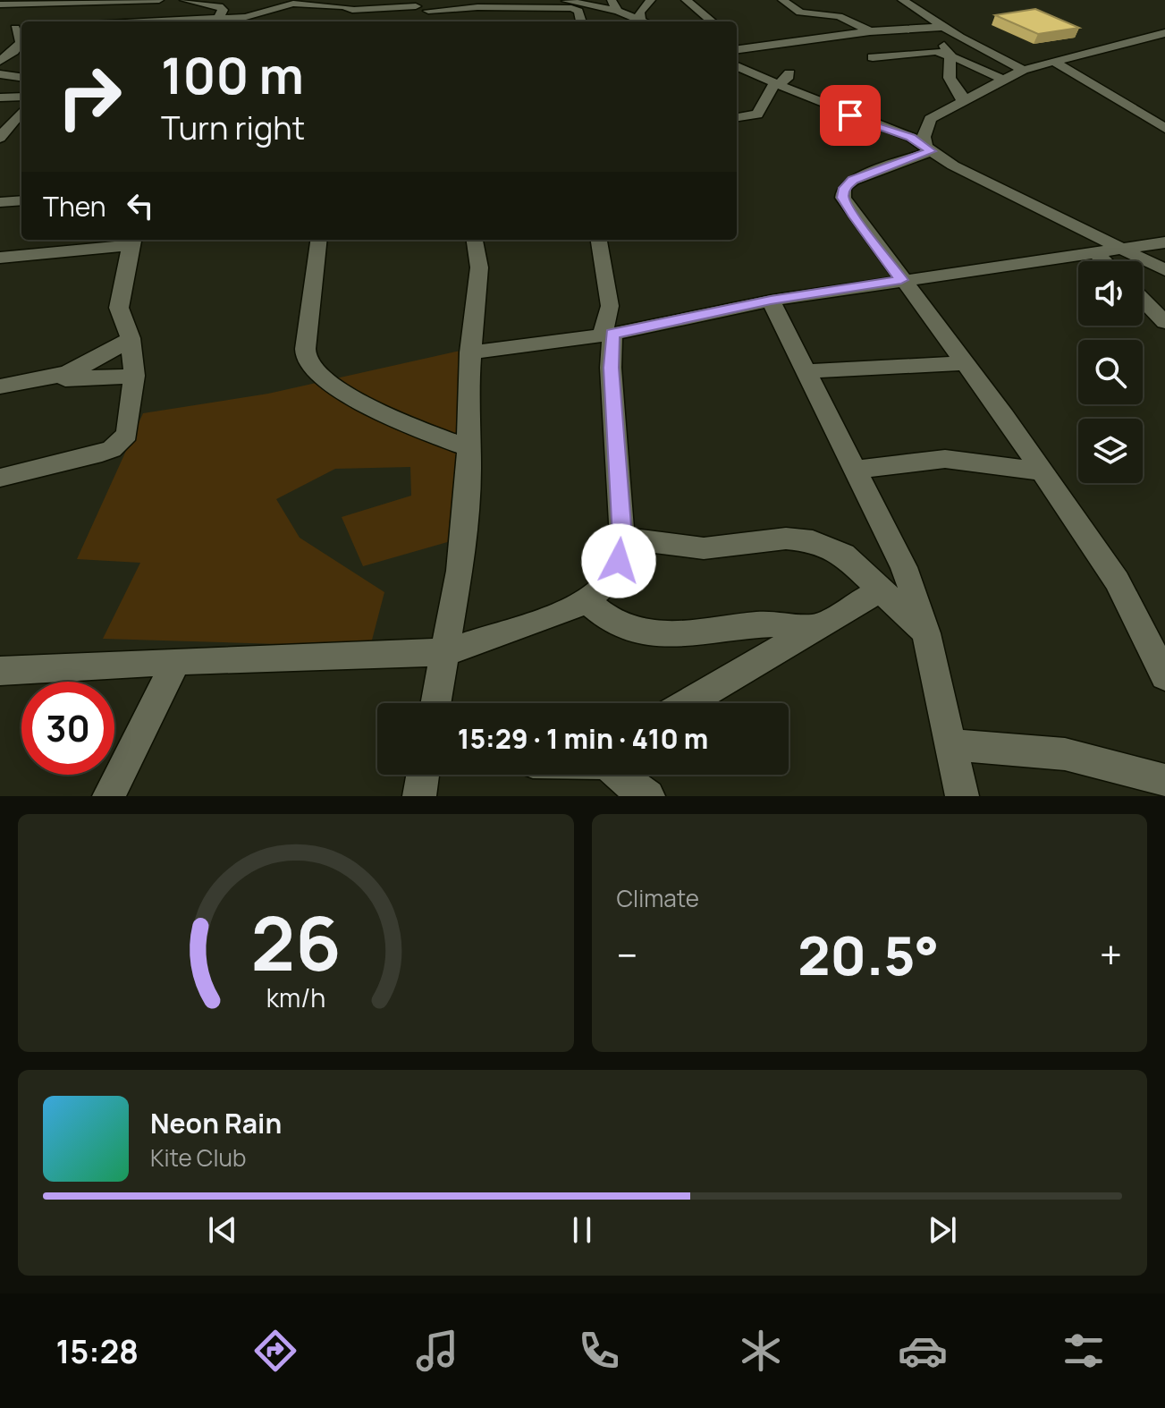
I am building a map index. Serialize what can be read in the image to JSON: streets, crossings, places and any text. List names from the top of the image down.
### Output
{
  "page": {
    "turn": ["100 m", "Turn right"],
    "then": "Then",
    "limit": "30",
    "trip": "15:29 · 1 min · 410 m",
    "tile": "Climate",
    "heat": ["−", "20.5°", "+"],
    "song": ["Neon Rain", "Kite Club"],
    "tabs": "15:28",
    "gauge": ["26", "km/h"]
  }
}
